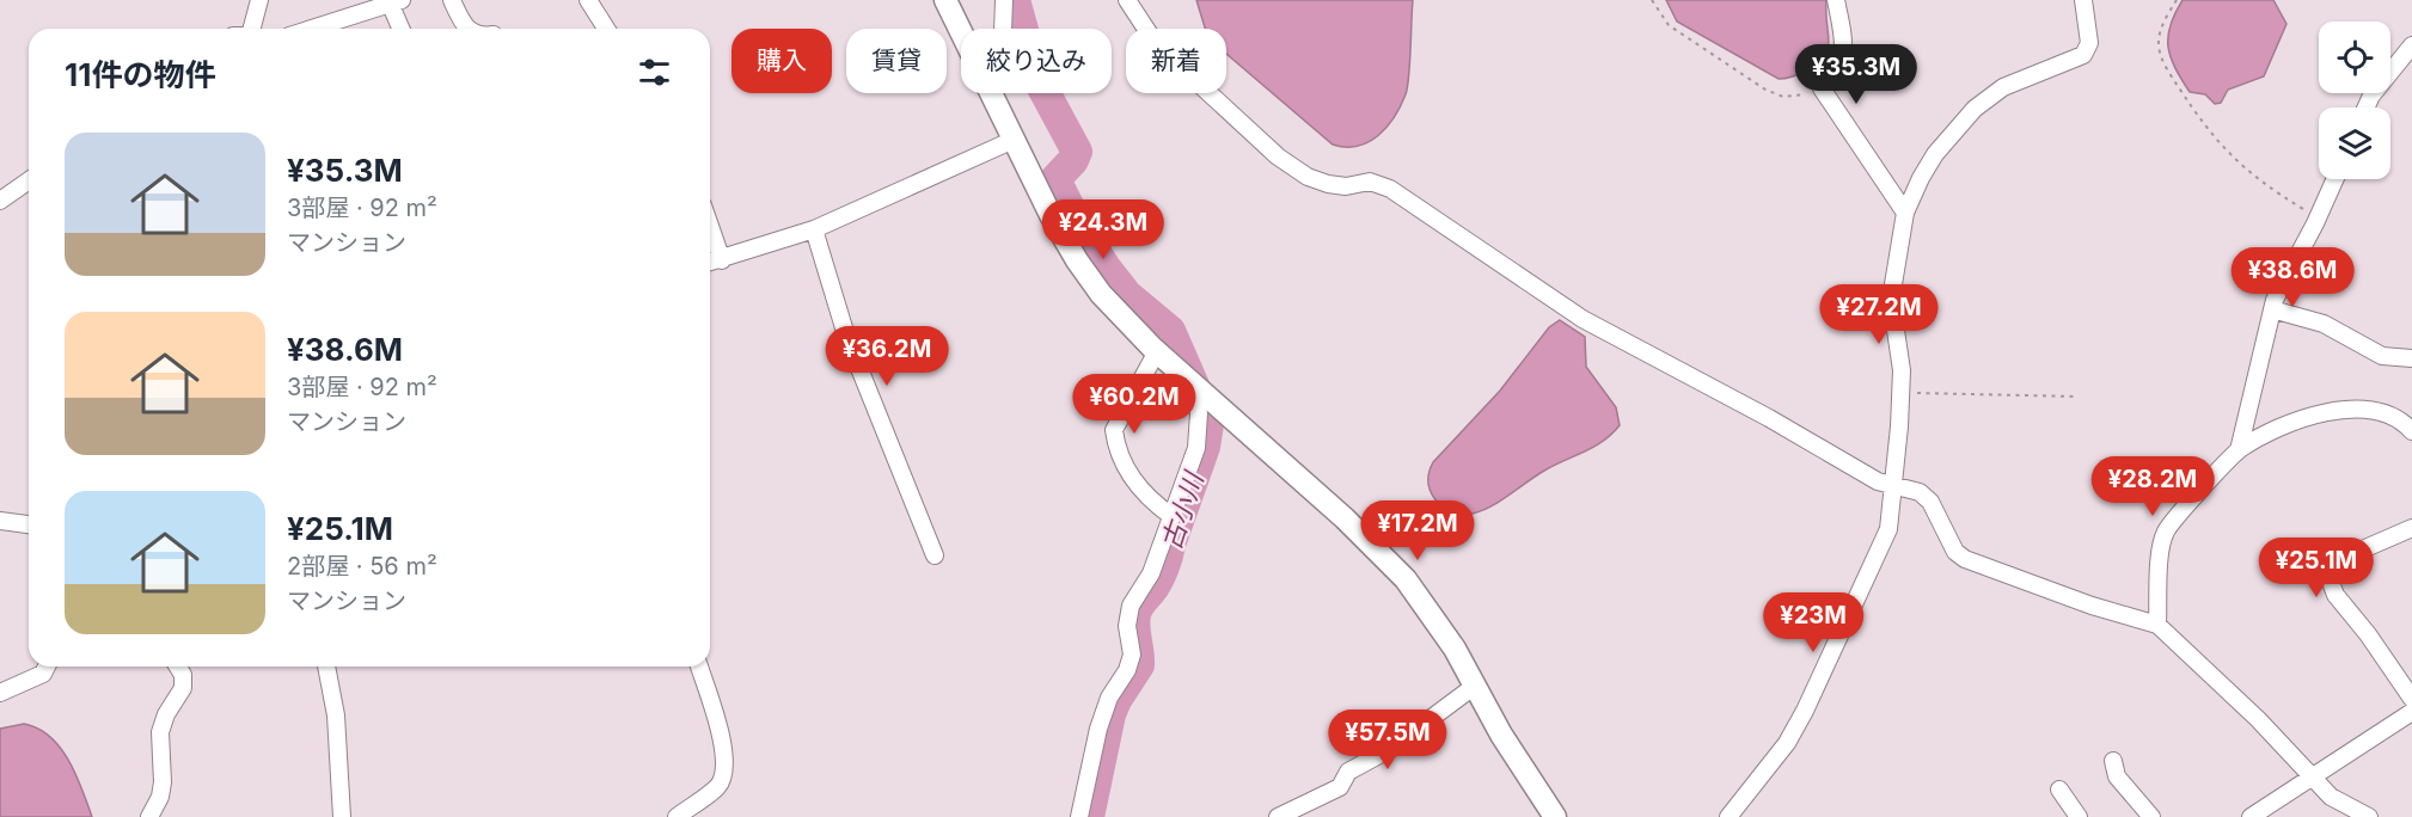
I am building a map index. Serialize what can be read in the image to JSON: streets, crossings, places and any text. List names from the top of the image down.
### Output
{
  "water": ["古小川"],
  "page": {
    "chip": [
      "購入",
      "賃貸",
      "絞り込み",
      "新着"
    ],
    "heading": "11件の物件",
    "price": [
      "¥35.3M",
      "¥24.3M",
      "¥38.6M",
      "¥27.2M",
      "¥36.2M",
      "¥60.2M",
      "¥28.2M",
      "¥17.2M",
      "¥25.1M",
      "¥23M",
      "¥57.5M"
    ],
    "list": [
      {
        "name": "¥35.3M",
        "note": "3部屋 · 92 m² · マンション"
      },
      {
        "name": "¥38.6M",
        "note": "3部屋 · 92 m² · マンション"
      },
      {
        "name": "¥25.1M",
        "note": "2部屋 · 56 m² · マンション"
      }
    ]
  }
}
